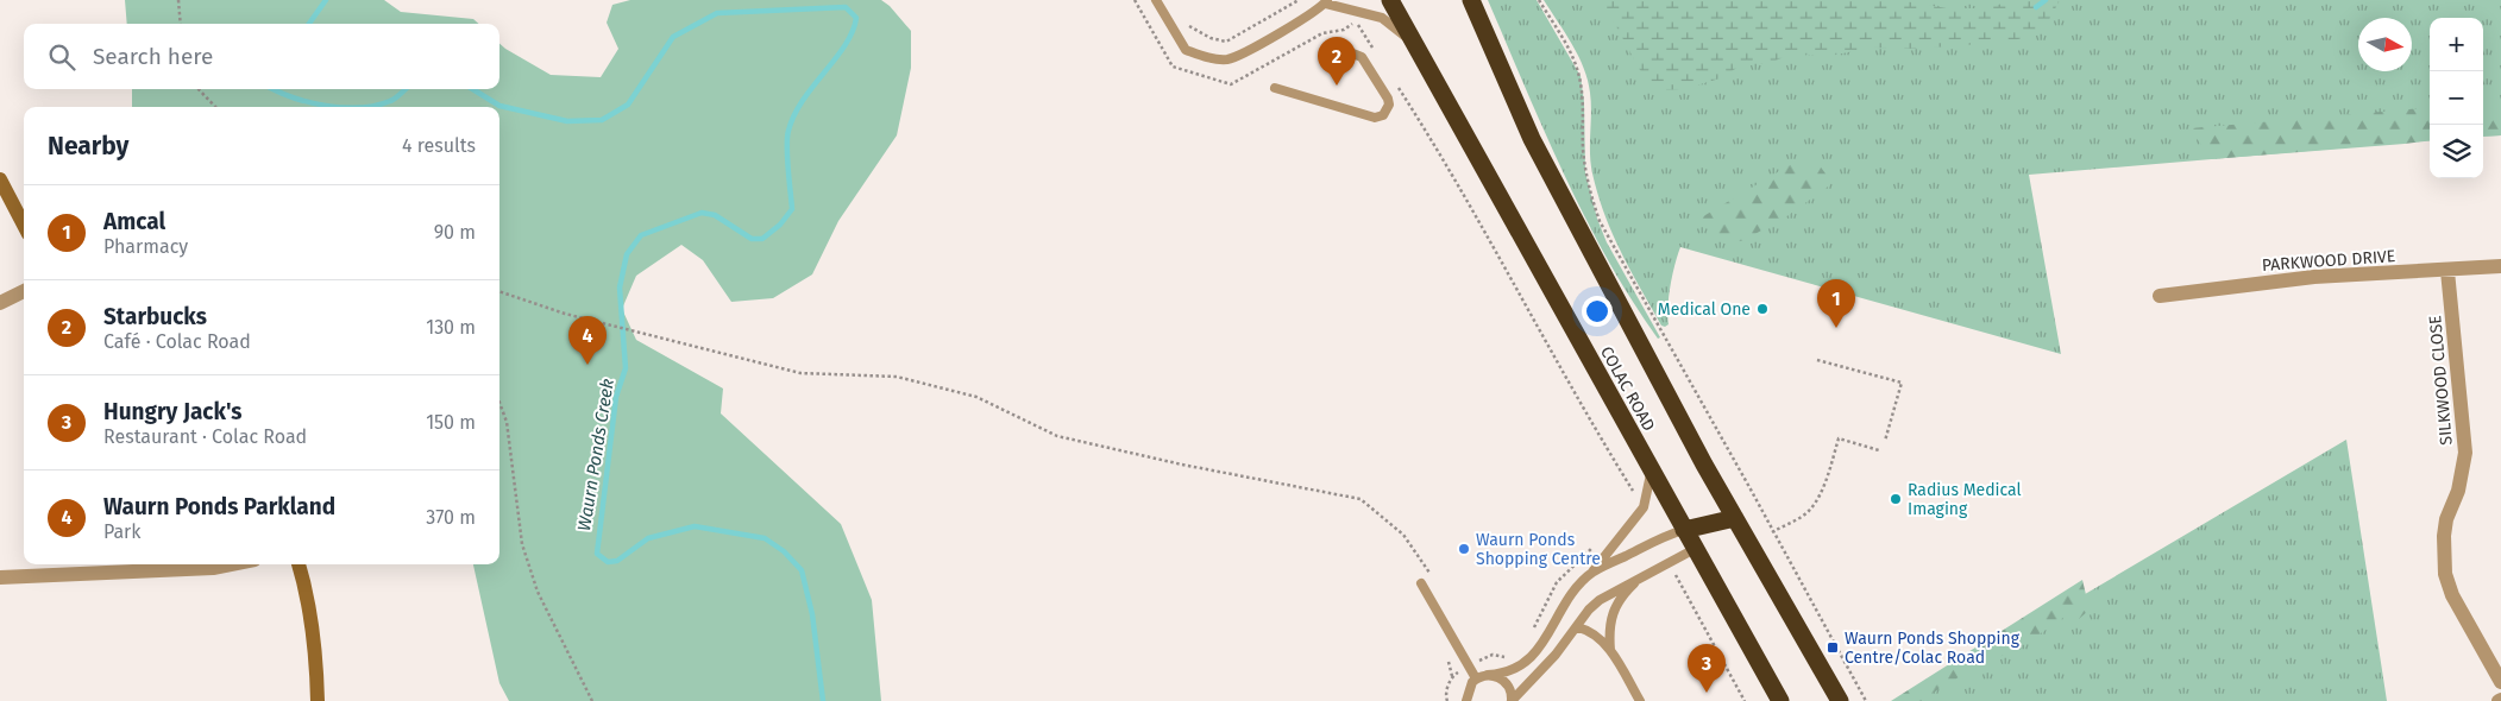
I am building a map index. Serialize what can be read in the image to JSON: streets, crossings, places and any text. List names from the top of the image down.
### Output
{
  "streets": {
    "highway": ["COLAC ROAD"],
    "street": ["PARKWOOD DRIVE", "SILKWOOD CLOSE"]
  },
  "crossings": [
    ["PARKWOOD DRIVE", "SILKWOOD CLOSE"]
  ],
  "water": ["Waurn Ponds Creek"],
  "places": {
    "other": ["Medical One", "Radius Medical Imaging", "Waurn Ponds Shopping Centre"],
    "transit": ["Waurn Ponds Shopping Centre/Colac Road"]
  },
  "north": "right",
  "page": {
    "map_buttons": ["+", "−"],
    "search": "Search here",
    "pins": [
      "2",
      "1",
      "4",
      "3"
    ],
    "heading": ["Nearby", "4 results"],
    "list": [
      {
        "mark": "1",
        "name": "Amcal",
        "note": "Pharmacy",
        "value": "90 m"
      },
      {
        "mark": "2",
        "name": "Starbucks",
        "note": "Café · Colac Road",
        "value": "130 m"
      },
      {
        "mark": "3",
        "name": "Hungry Jack's",
        "note": "Restaurant · Colac Road",
        "value": "150 m"
      },
      {
        "mark": "4",
        "name": "Waurn Ponds Parkland",
        "note": "Park",
        "value": "370 m"
      }
    ]
  }
}
